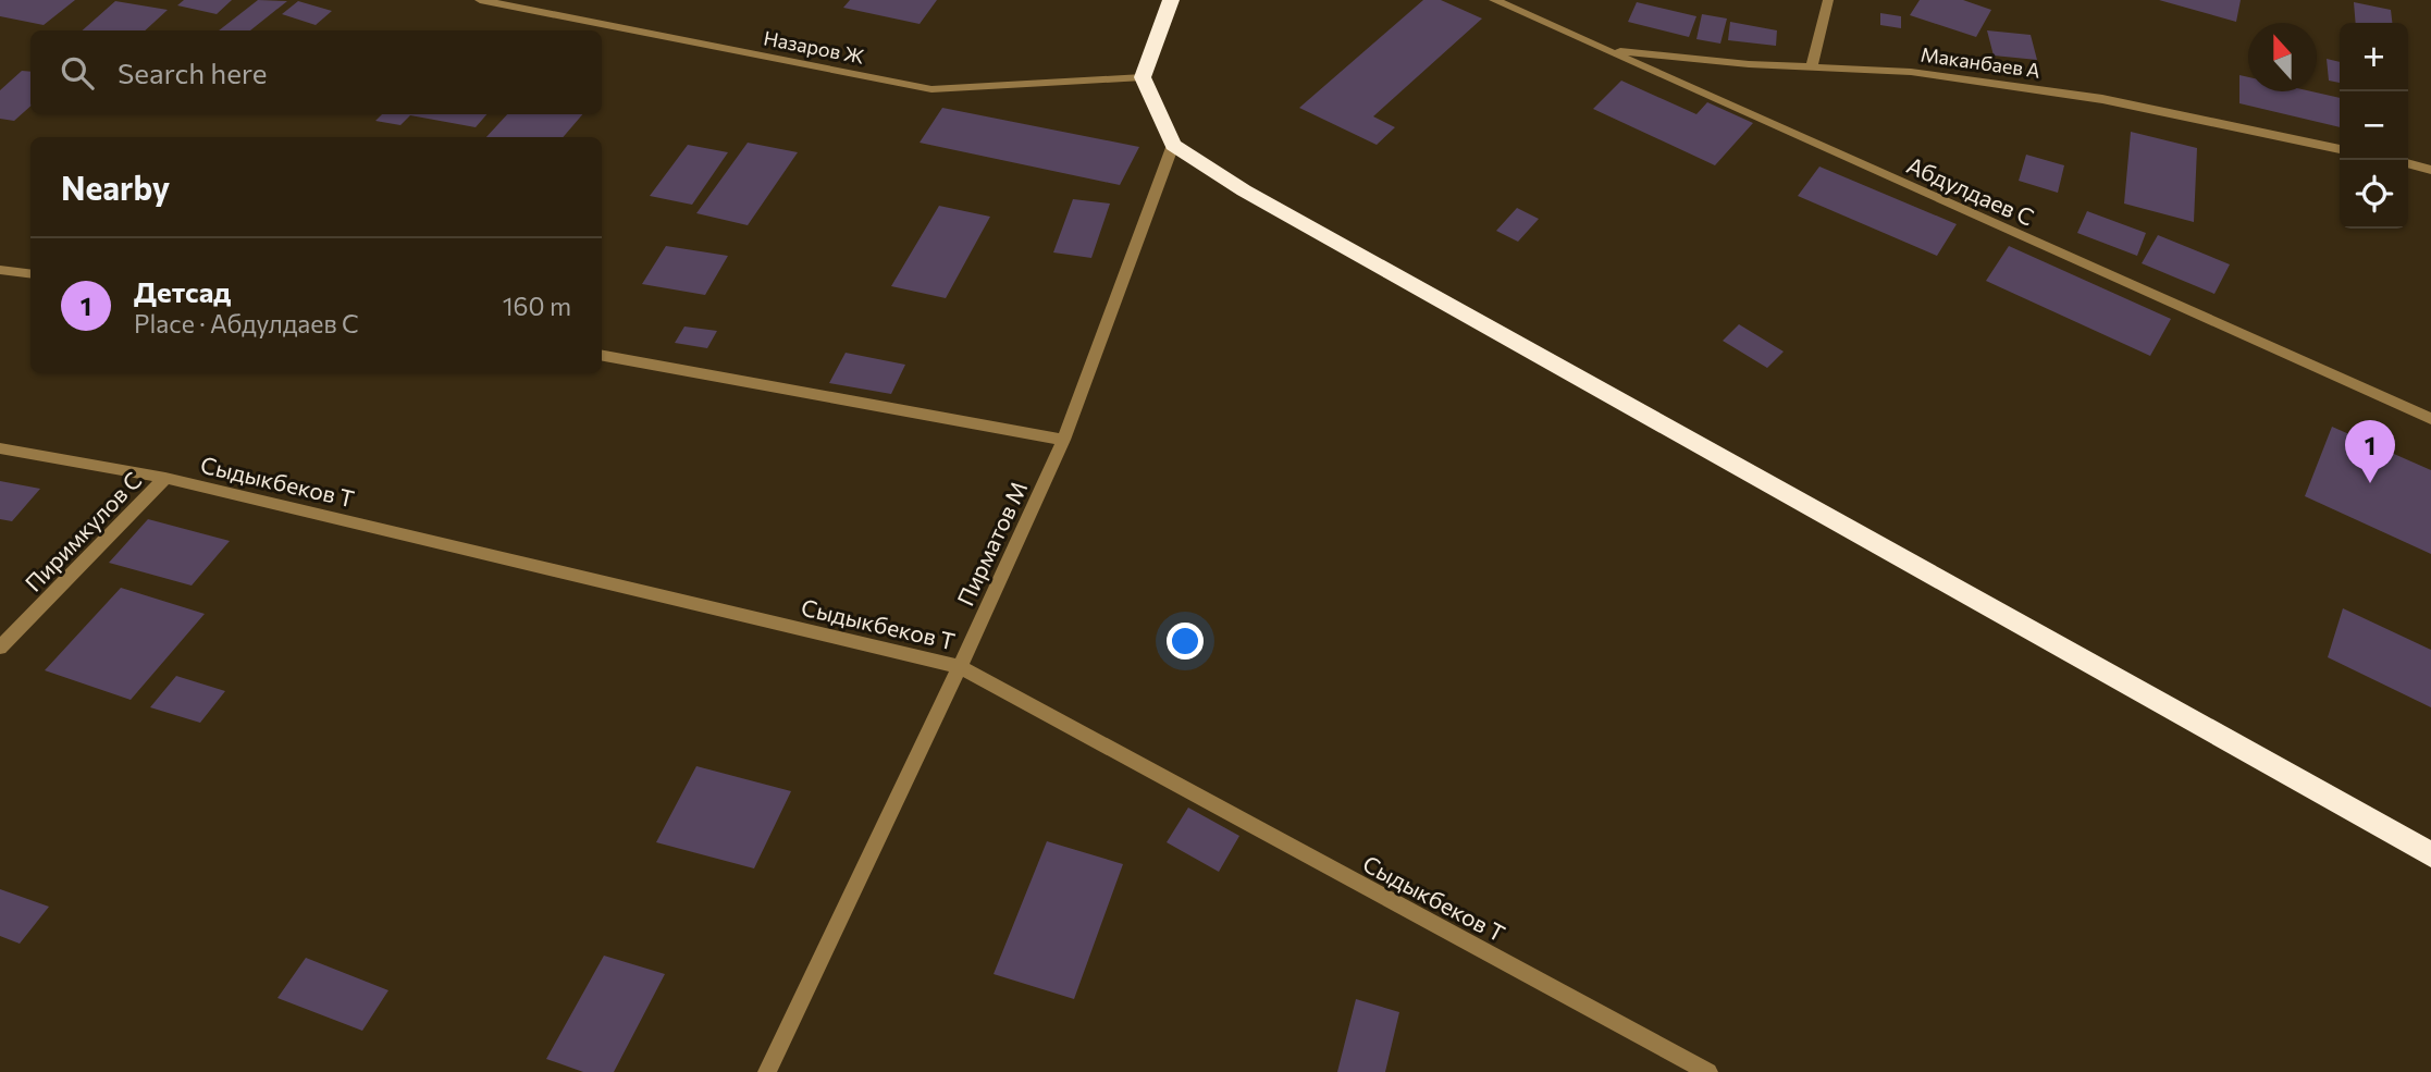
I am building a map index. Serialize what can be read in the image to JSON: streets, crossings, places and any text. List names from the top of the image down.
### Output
{
  "streets": {
    "street": [
      "Назаров Ж",
      "Маканбаев А",
      "Абдулдаев С",
      "Сыдыкбеков Т",
      "Пиримкулов С",
      "Пирматов М"
    ]
  },
  "crossings": [
    ["Маканбаев А", "Абдулдаев С"],
    ["Сыдыкбеков Т", "Пиримкулов С"],
    ["Сыдыкбеков Т", "Пирматов М"]
  ],
  "north": "top",
  "page": {
    "map_buttons": ["+", "−"],
    "search": "Search here",
    "heading": "Nearby",
    "list": [
      {
        "mark": "1",
        "name": "Детсад",
        "note": "Place · Абдулдаев С",
        "value": "160 m"
      }
    ],
    "pins": "1"
  }
}
